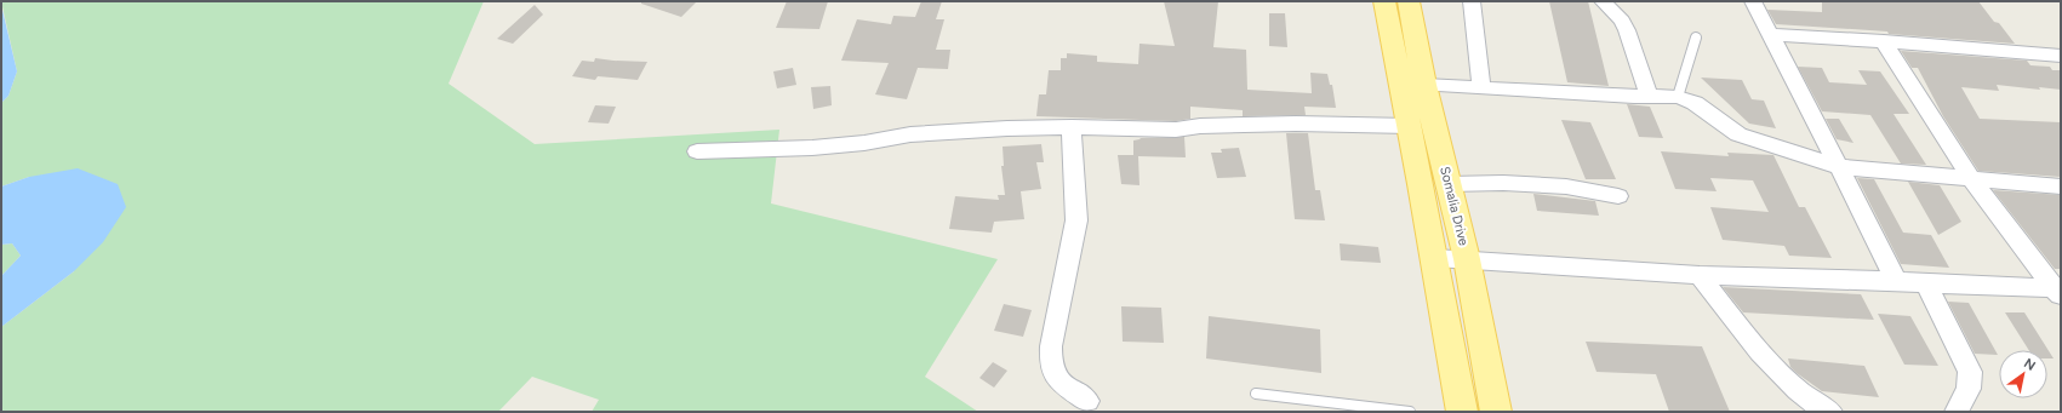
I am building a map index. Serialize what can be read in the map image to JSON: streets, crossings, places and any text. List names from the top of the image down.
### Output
{
  "streets": {
    "main road": ["Somalia Drive"]
  },
  "north": "top right"
}
